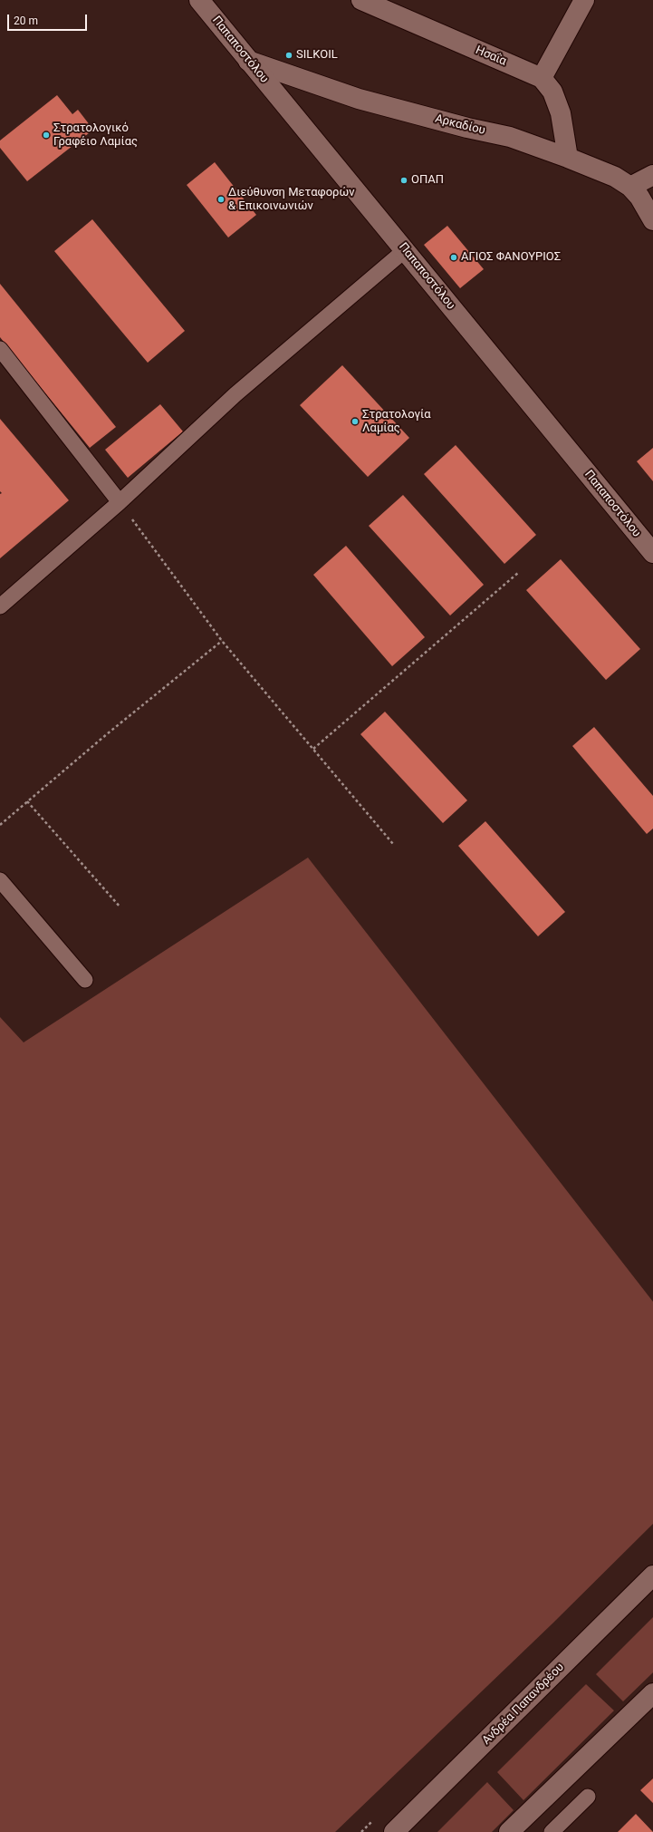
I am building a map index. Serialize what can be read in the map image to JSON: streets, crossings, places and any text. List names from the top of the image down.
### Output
{
  "streets": {
    "street": [
      "Παπαποστόλου",
      "Ησαΐα",
      "Αρκαδίου",
      "Ανδρέα Παπανδρέου"
    ]
  },
  "crossings": [
    ["Παπαποστόλου", "Αρκαδίου"],
    ["Ησαΐα", "Αρκαδίου"]
  ],
  "places": [
    "SILKOIL",
    "Στρατολογικό Γραφέιο Λαμίας",
    "ΟΠΑΠ",
    "Διεύθυνση Μεταφορών & Επικοινωνιών",
    "ΑΓΙΟΣ ΦΑΝΟΥΡΙΟΣ",
    "Στρατολογία Λαμίας"
  ],
  "scale_bar": "20 m"
}
